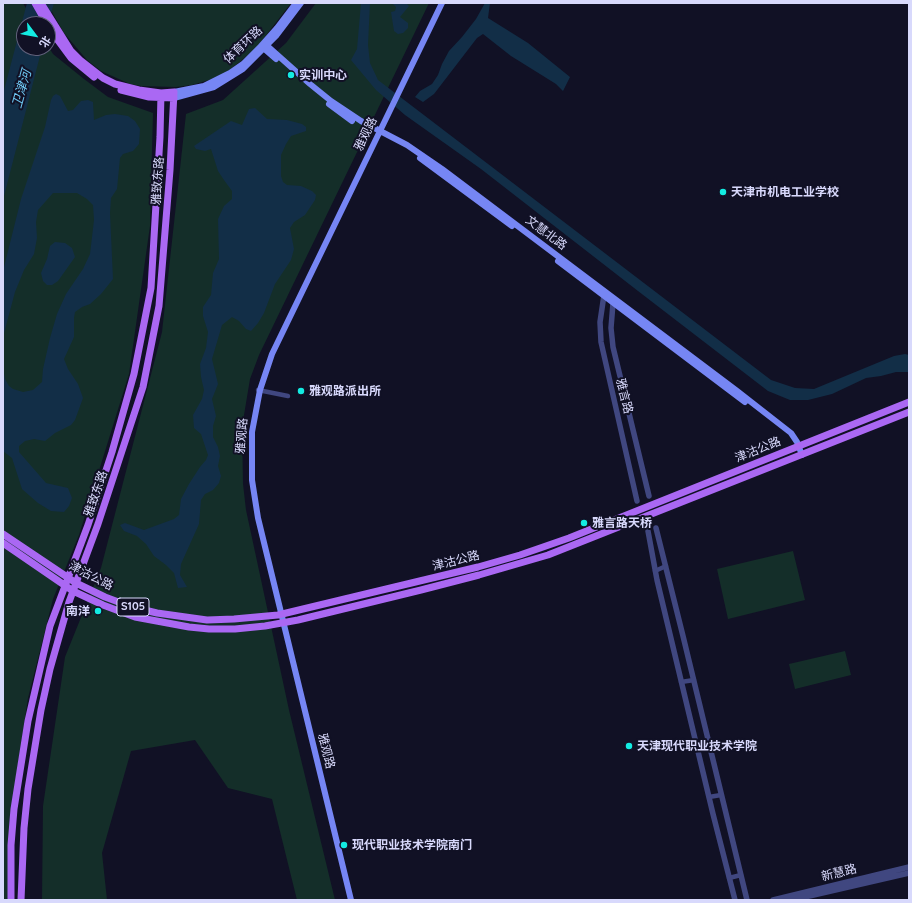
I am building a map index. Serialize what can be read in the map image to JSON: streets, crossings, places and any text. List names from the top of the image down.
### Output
{
  "streets": {
    "main road": [
      "体育环路",
      "雅观路",
      "雅致东路",
      "文慧北路",
      "津沽公路",
      "S105"
    ],
    "street": ["雅言路", "新慧路"]
  },
  "crossings": [
    ["体育环路", "雅致东路"],
    ["体育环路", "文慧北路"],
    ["雅观路", "文慧北路"],
    ["雅观路", "津沽公路"],
    ["雅致东路", "津沽公路"],
    ["文慧北路", "雅言路"],
    ["文慧北路", "津沽公路"]
  ],
  "water": ["卫津河"],
  "places": [
    "实训中心",
    "天津市机电工业学校",
    "雅观路派出所",
    "雅言路天桥",
    "南洋",
    "天津现代职业技术学院",
    "现代职业技术学院南门"
  ],
  "north": "bottom right"
}
